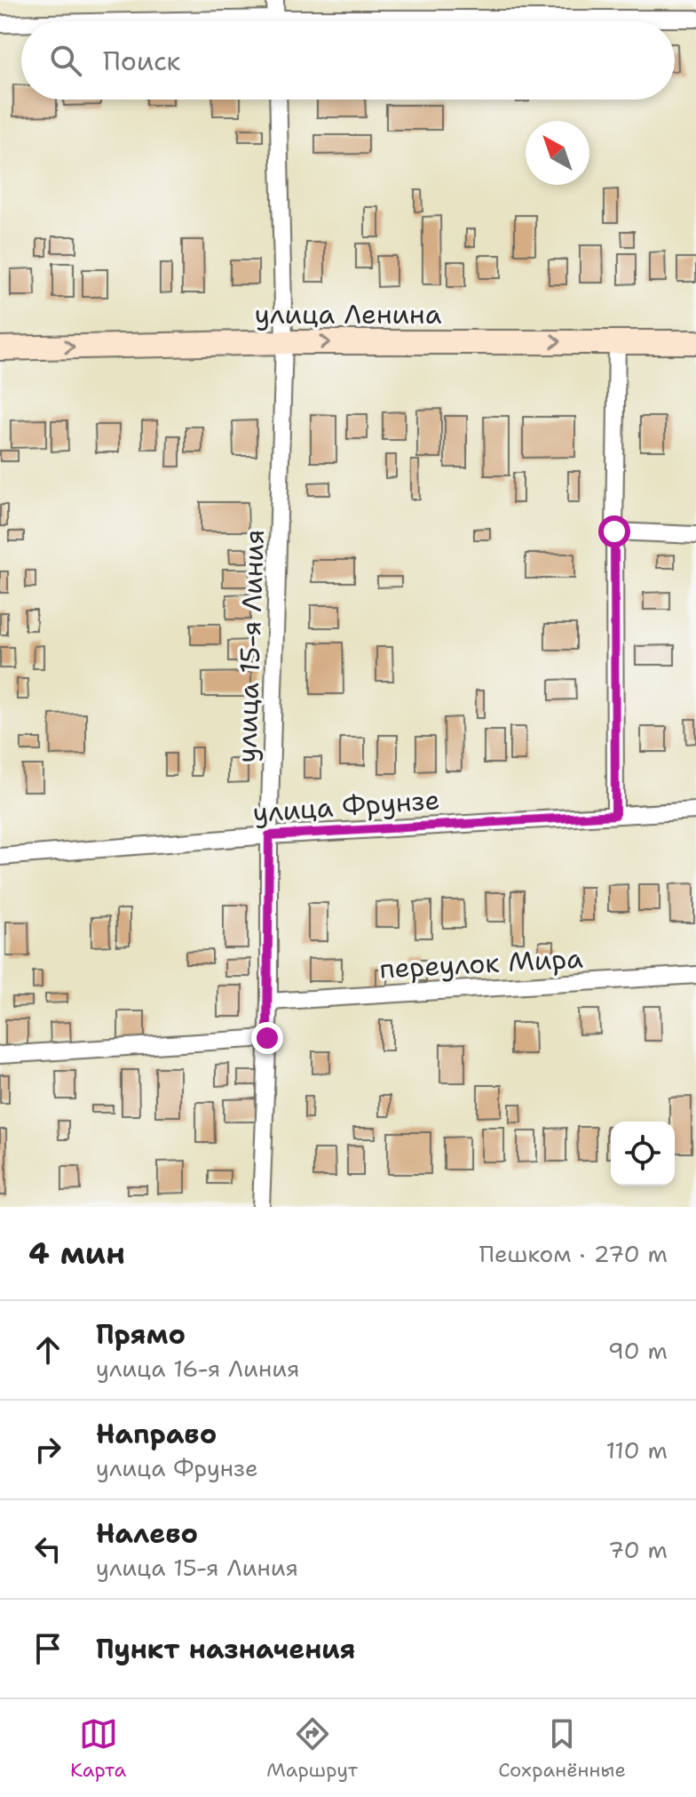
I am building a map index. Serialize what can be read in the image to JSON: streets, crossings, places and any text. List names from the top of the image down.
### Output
{
  "streets": {
    "main road": ["улица Ленина"],
    "street": ["улица 15-я Линия", "улица Фрунзе", "переулок Мира"]
  },
  "crossings": [
    ["улица Ленина", "улица 15-я Линия"],
    ["улица 15-я Линия", "улица Фрунзе"],
    ["улица 15-я Линия", "переулок Мира"]
  ],
  "one_way": ["улица Ленина"],
  "north": "top left",
  "page": {
    "search": "Поиск",
    "heading": ["4 мин", "Пешком · 270 m"],
    "list": [
      ["Прямо", "улица 16-я Линия", "90 m"],
      ["Направо", "улица Фрунзе", "110 m"],
      ["Налево", "улица 15-я Линия", "70 m"],
      "Пункт назначения"
    ],
    "nav": ["Карта", "Маршрут", "Сохранённые"]
  }
}
